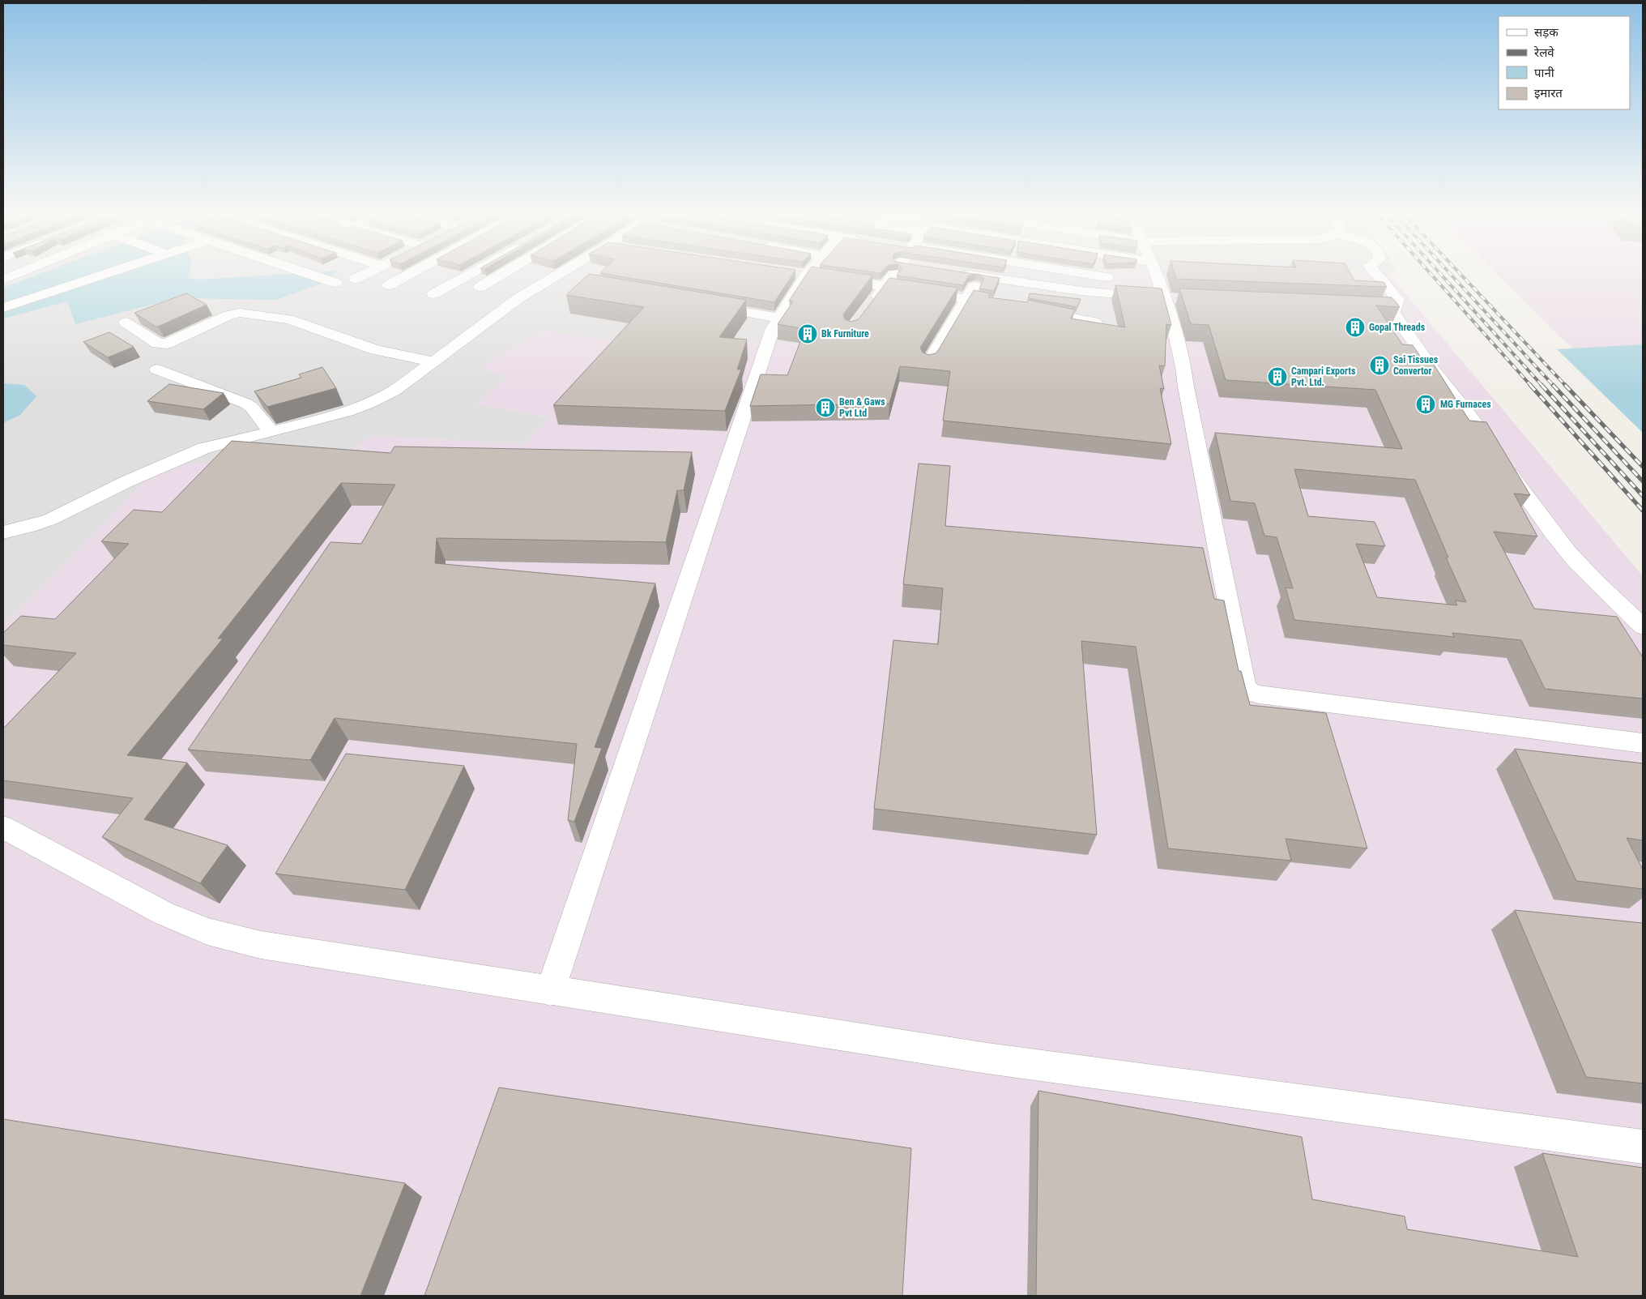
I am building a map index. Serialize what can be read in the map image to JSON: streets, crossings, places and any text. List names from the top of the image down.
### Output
{
  "places": {
    "building": [
      "Gopal Threads",
      "Bk Furniture",
      "Sai Tissues Convertor",
      "Campari Exports Pvt. Ltd.",
      "MG Furnaces",
      "Ben & Gaws Pvt Ltd"
    ]
  },
  "legend": [
    "सड़क",
    "रेलवे",
    "पानी",
    "इमारत"
  ]
}
